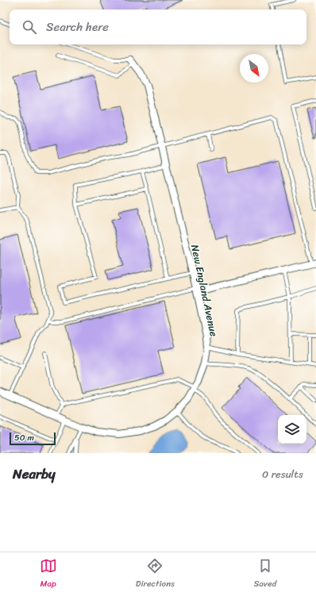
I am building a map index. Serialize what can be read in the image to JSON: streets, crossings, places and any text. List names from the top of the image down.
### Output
{
  "streets": {
    "street": ["New England Avenue"]
  },
  "scale_bar": "50 m",
  "north": "bottom right",
  "page": {
    "search": "Search here",
    "scale": "50 m",
    "heading": ["Nearby", "0 results"],
    "nav": ["Map", "Directions", "Saved"]
  }
}
